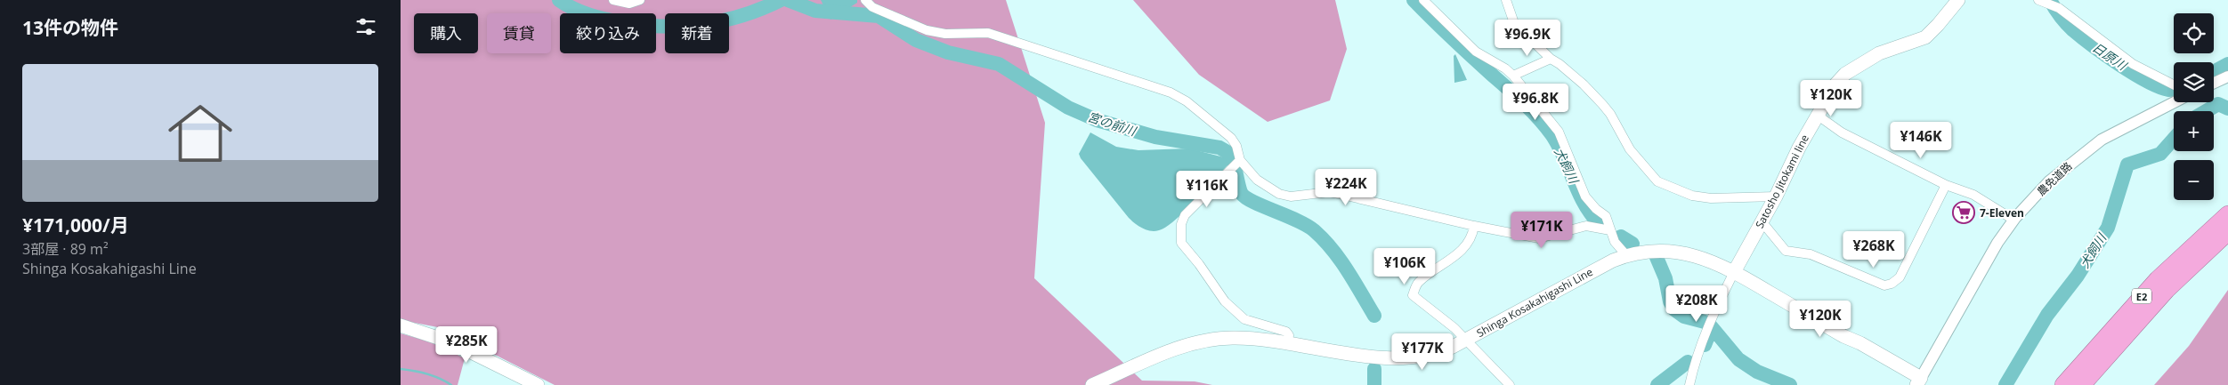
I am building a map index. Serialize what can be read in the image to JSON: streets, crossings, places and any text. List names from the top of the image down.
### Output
{
  "streets": {
    "highway": ["E2"],
    "main road": ["Satosho Jitokami line", "Shinga Kosakahigashi Line"],
    "street": ["農免道路"]
  },
  "crossings": [
    ["農免道路", "Shinga Kosakahigashi Line"],
    ["Satosho Jitokami line", "Shinga Kosakahigashi Line"]
  ],
  "water": ["日原川", "宮の前川", "犬飼川"],
  "places": {
    "supermarket": ["7-Eleven"]
  },
  "page": {
    "heading": "13件の物件",
    "map_buttons": ["+", "−"],
    "chip": [
      "購入",
      "賃貸",
      "絞り込み",
      "新着"
    ],
    "price": [
      "¥96.9K",
      "¥120K",
      "¥96.8K",
      "¥146K",
      "¥224K",
      "¥116K",
      "¥171K",
      "¥268K",
      "¥106K",
      "¥208K",
      "¥120K",
      "¥285K",
      "¥177K"
    ],
    "list": [
      {
        "name": "¥171,000/月",
        "note": "3部屋 · 89 m² · Shinga Kosakahigashi Line"
      }
    ]
  }
}
